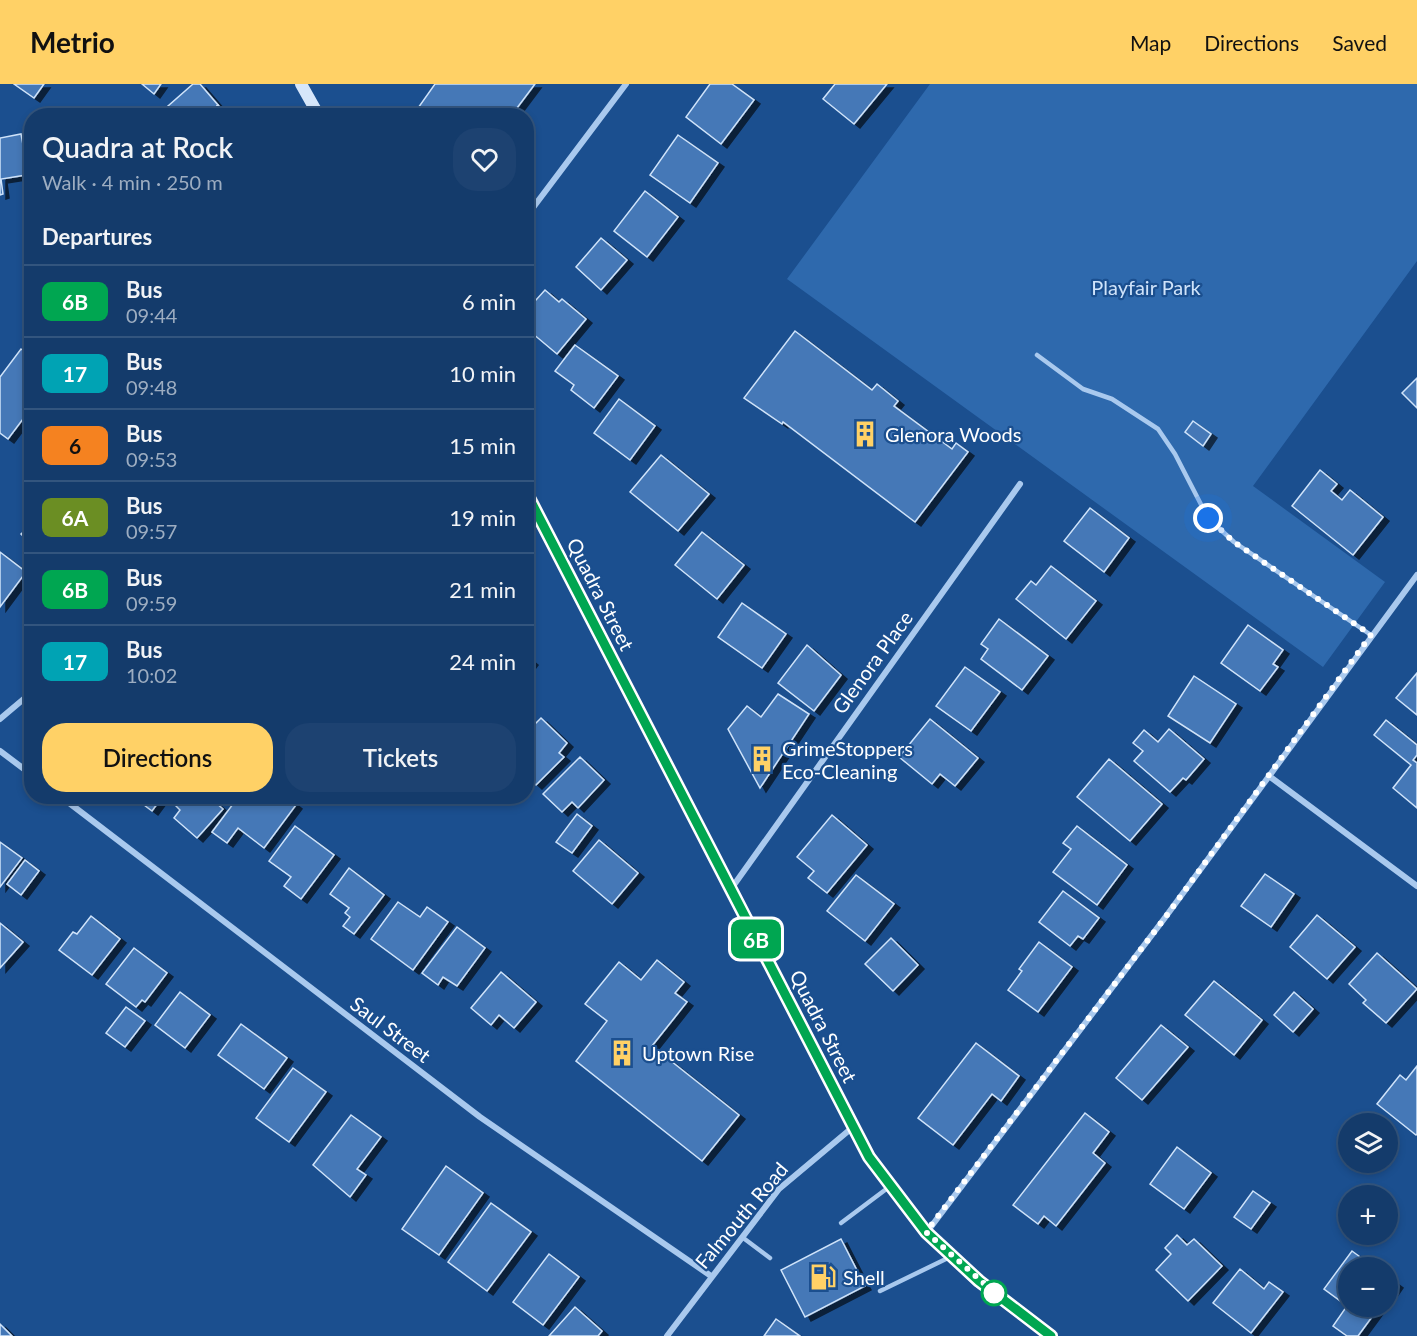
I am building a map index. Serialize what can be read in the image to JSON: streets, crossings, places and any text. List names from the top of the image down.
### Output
{
  "streets": {
    "main road": ["Quadra Street"],
    "street": ["Glenora Place", "Saul Street", "Falmouth Road"]
  },
  "crossings": [
    ["Quadra Street", "Glenora Place"],
    ["Quadra Street", "Falmouth Road"],
    ["Saul Street", "Falmouth Road"]
  ],
  "parks": ["Playfair Park"],
  "places": {
    "building": ["Glenora Woods", "GrimeStoppers Eco-Cleaning", "Uptown Rise"],
    "fuel station": ["Shell"]
  },
  "lines": ["bus line 6B"],
  "page": {
    "header": "Metrio",
    "nav": ["Map", "Directions", "Saved"],
    "on_map": "6B",
    "heading": [
      ["Quadra at Rock", "Walk · 4 min · 250 m"],
      "Departures"
    ],
    "list": [
      {
        "mark": "6B",
        "name": "Bus",
        "note": "09:44",
        "value": "6 min"
      },
      {
        "mark": "17",
        "name": "Bus",
        "note": "09:48",
        "value": "10 min"
      },
      {
        "mark": "6",
        "name": "Bus",
        "note": "09:53",
        "value": "15 min"
      },
      {
        "mark": "6A",
        "name": "Bus",
        "note": "09:57",
        "value": "19 min"
      },
      {
        "mark": "6B",
        "name": "Bus",
        "note": "09:59",
        "value": "21 min"
      },
      {
        "mark": "17",
        "name": "Bus",
        "note": "10:02",
        "value": "24 min"
      }
    ],
    "buttons": ["Directions", "Tickets"],
    "map_buttons": ["+", "−"]
  }
}
